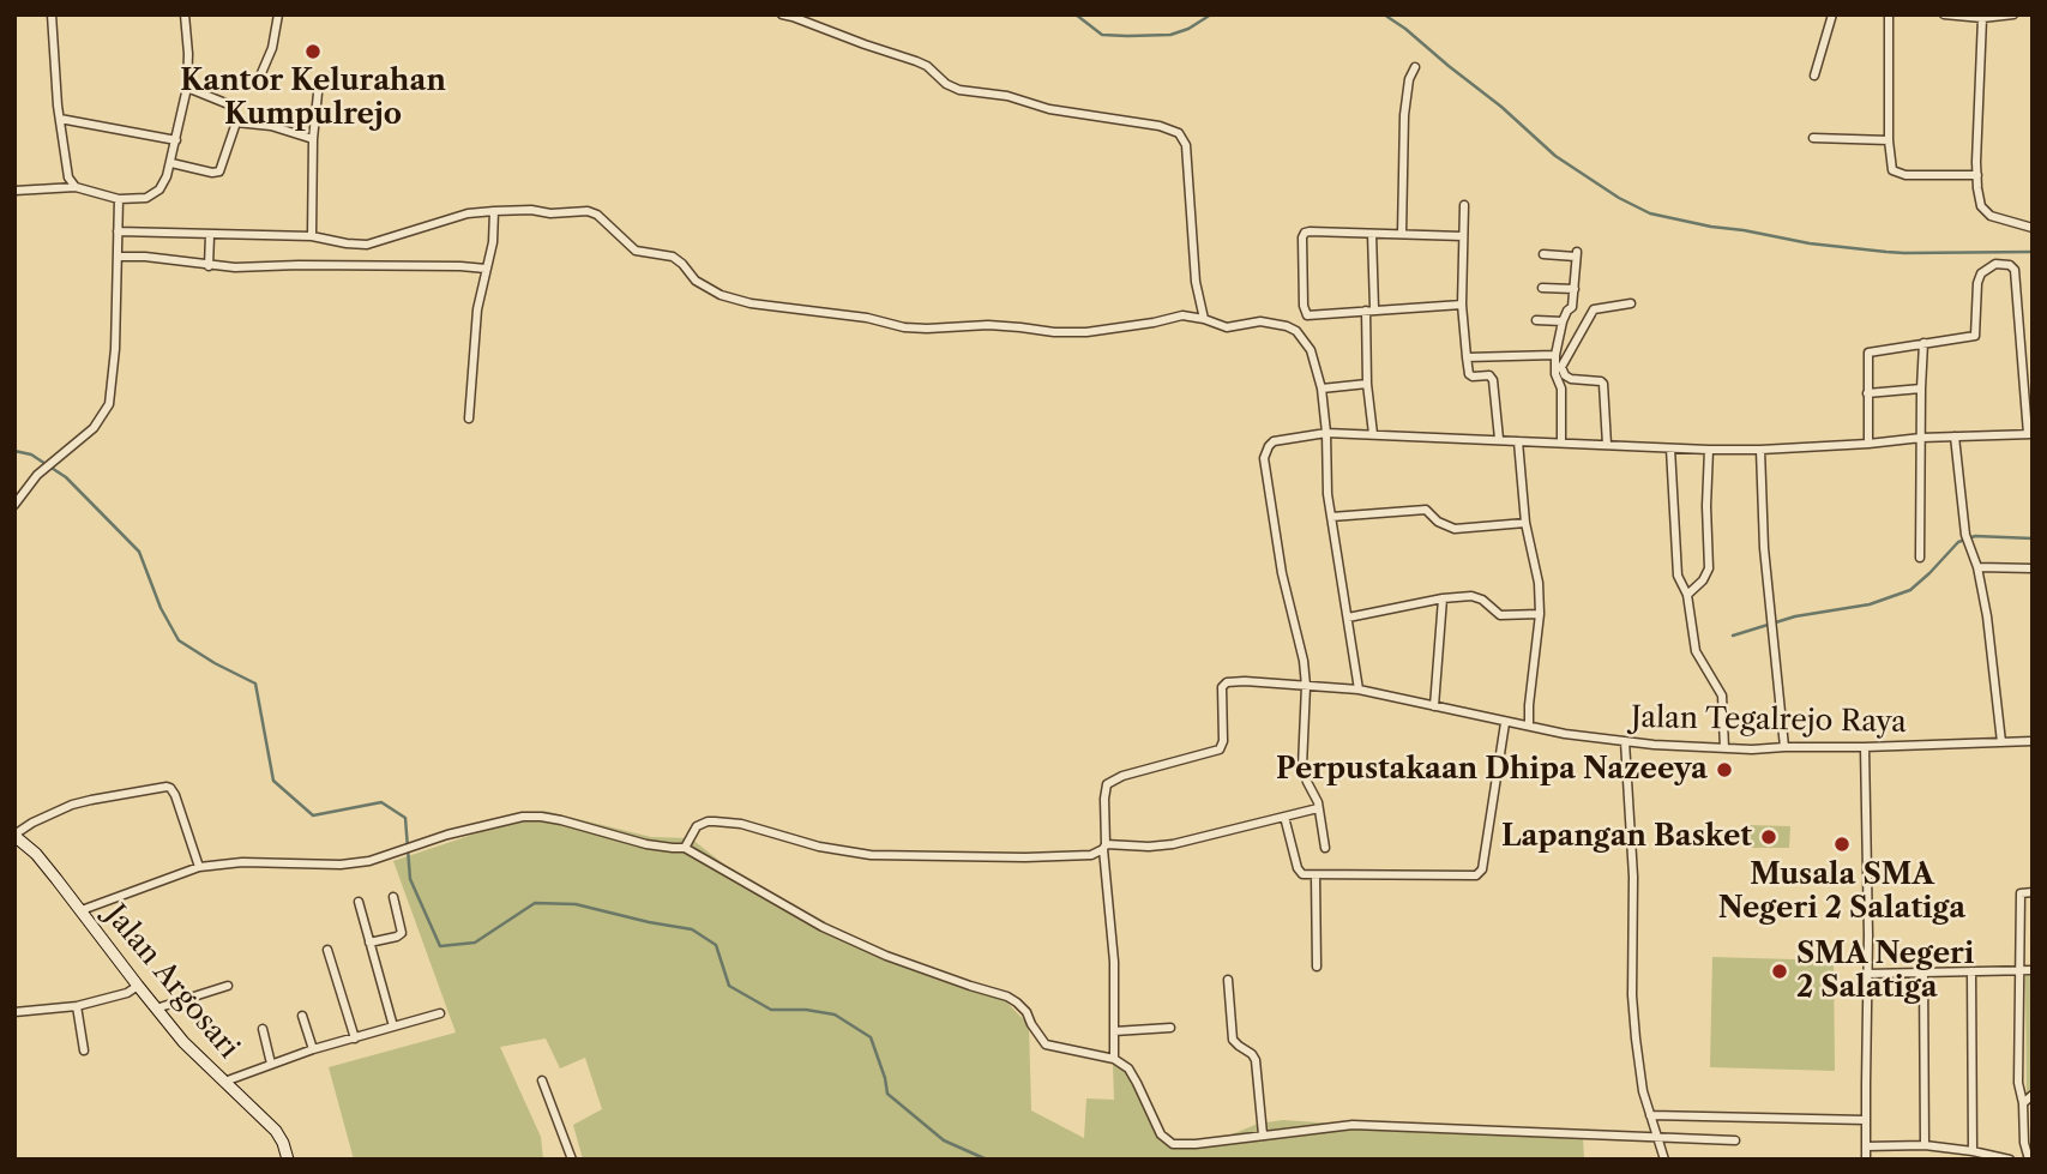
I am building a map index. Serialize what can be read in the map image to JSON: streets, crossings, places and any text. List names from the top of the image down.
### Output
{
  "streets": {
    "street": ["Jalan Tegalrejo Raya", "Jalan Argosari"]
  },
  "places": [
    "Kantor Kelurahan Kumpulrejo",
    "Perpustakaan Dhipa Nazeeya",
    "Lapangan Basket",
    "Musala SMA Negeri 2 Salatiga",
    "SMA Negeri 2 Salatiga"
  ]
}
